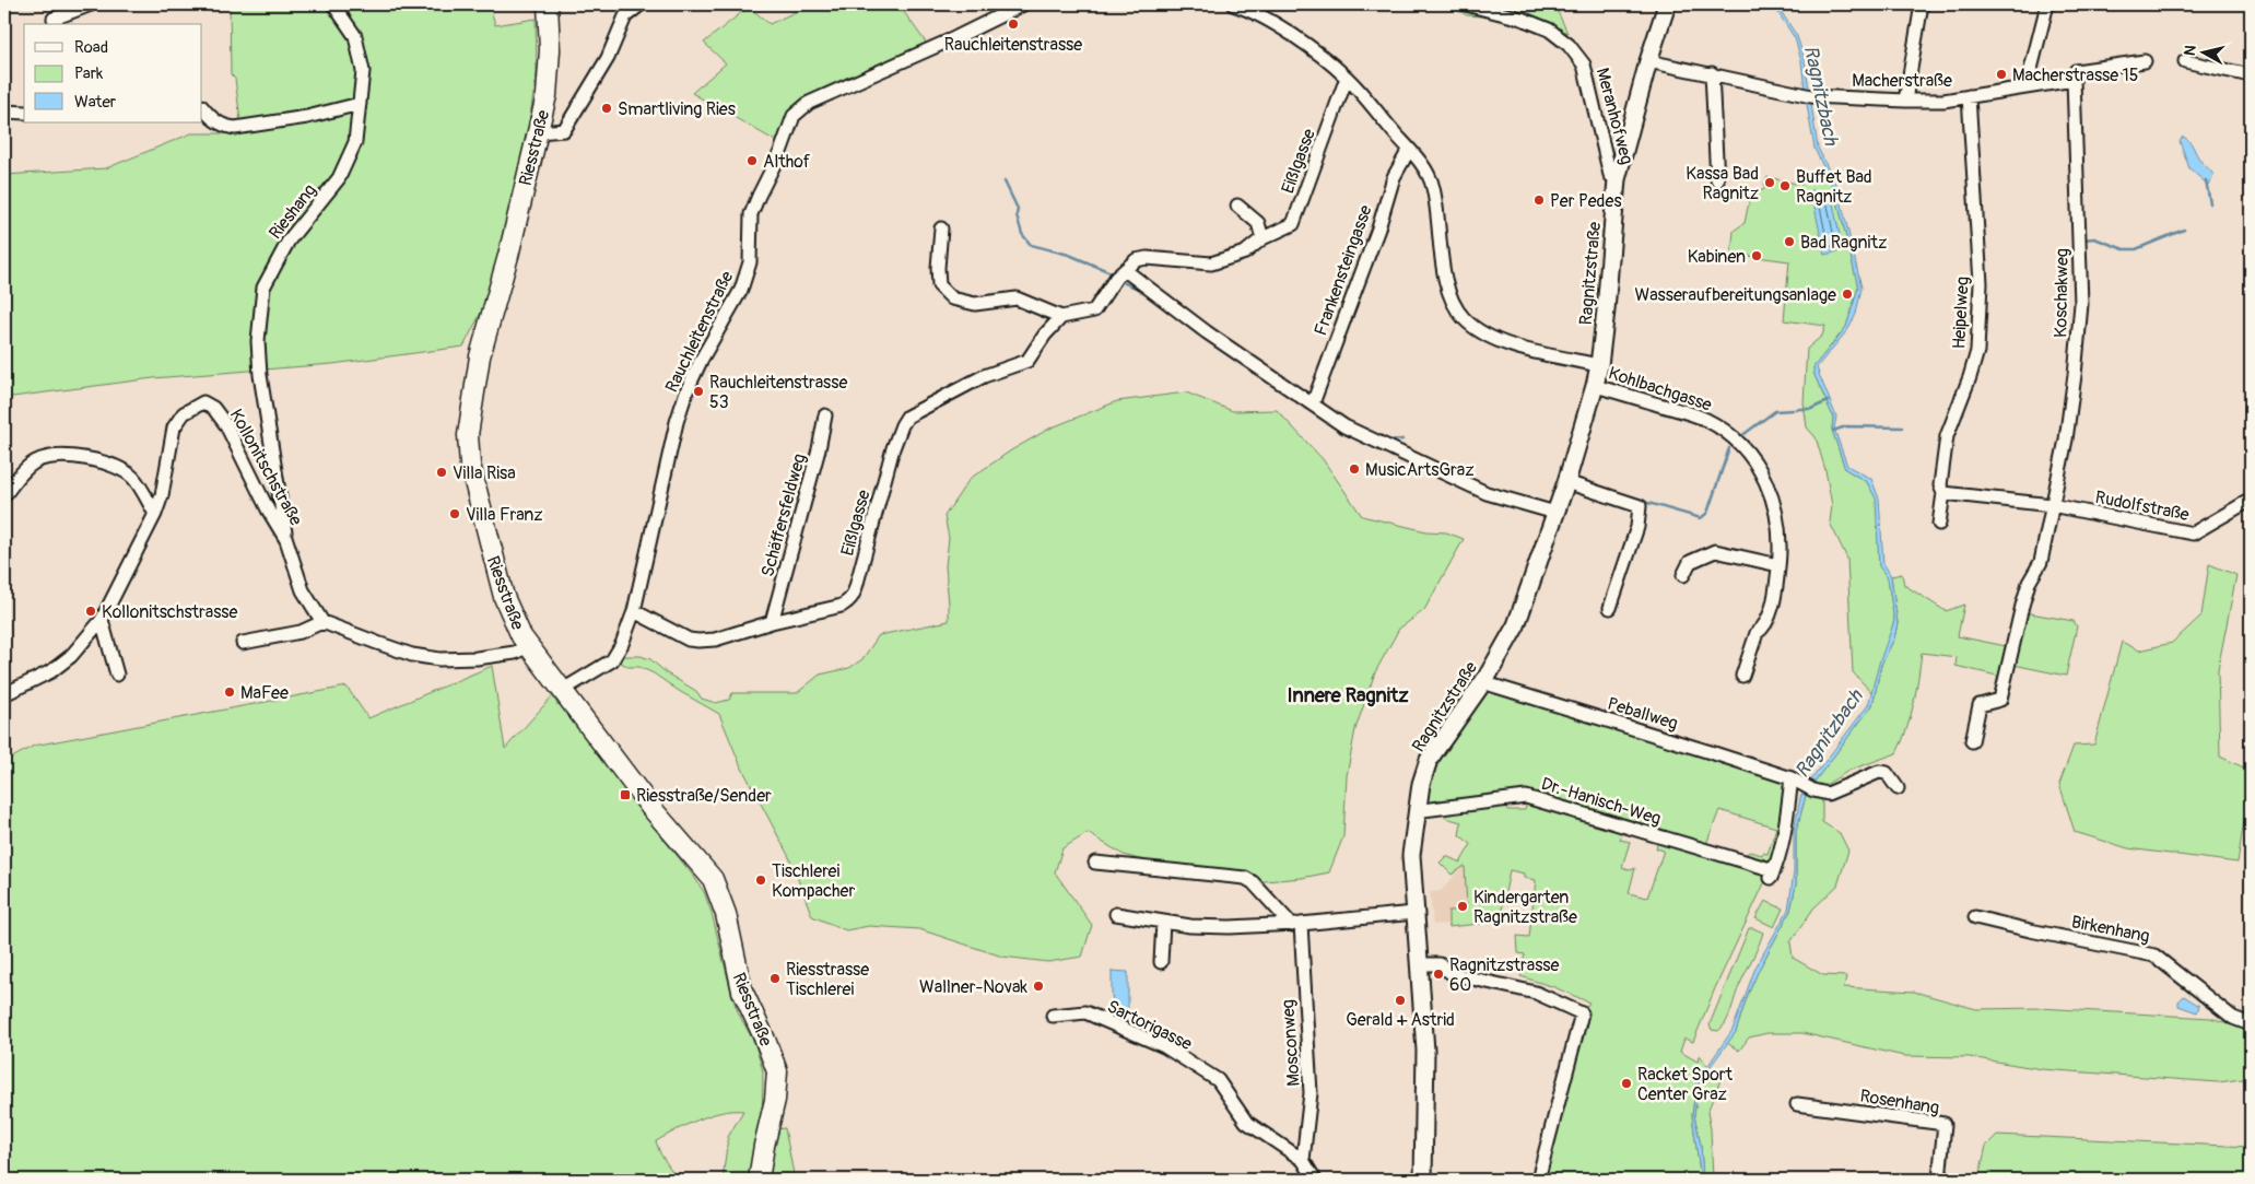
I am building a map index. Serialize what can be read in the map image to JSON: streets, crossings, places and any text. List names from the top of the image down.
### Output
{
  "streets": {
    "main road": ["Riesstraße", "Ragnitzstraße"],
    "street": [
      "Macherstraße",
      "Meranhofweg",
      "Eißlgasse",
      "Rieshang",
      "Frankensteingasse",
      "Koschakweg",
      "Heipelweg",
      "Rauchleitenstraße",
      "Kohlbachgasse",
      "Kollonitschstraße",
      "Rudolfstraße",
      "Schäffersfeldweg",
      "Peballweg",
      "Dr.-Hanisch-Weg",
      "Birkenhang",
      "Sartorigasse",
      "Mosconweg",
      "Rosenhang"
    ]
  },
  "crossings": [
    ["Macherstraße", "Ragnitzstraße"],
    ["Macherstraße", "Koschakweg"],
    ["Macherstraße", "Heipelweg"],
    ["Meranhofweg", "Ragnitzstraße"],
    ["Riesstraße", "Rauchleitenstraße"],
    ["Eißlgasse", "Rauchleitenstraße"],
    ["Eißlgasse", "Schäffersfeldweg"],
    ["Rieshang", "Kollonitschstraße"],
    ["Ragnitzstraße", "Kohlbachgasse"],
    ["Ragnitzstraße", "Peballweg"],
    ["Ragnitzstraße", "Dr.-Hanisch-Weg"],
    ["Koschakweg", "Rudolfstraße"],
    ["Peballweg", "Dr.-Hanisch-Weg"],
    ["Sartorigasse", "Mosconweg"]
  ],
  "districts": ["Innere Ragnitz"],
  "water": ["Ragnitzbach"],
  "places": {
    "other": [
      "Rauchleitenstrasse",
      "Macherstrasse 15",
      "Smartliving Ries",
      "Althof",
      "Kassa Bad Ragnitz",
      "Buffet Bad Ragnitz",
      "Per Pedes",
      "Bad Ragnitz",
      "Kabinen",
      "Wasseraufbereitungsanlage",
      "Rauchleitenstrasse 53",
      "MusicArtsGraz",
      "Villa Risa",
      "Villa Franz",
      "Kollonitschstrasse",
      "MaFee",
      "Tischlerei Kompacher",
      "Kindergarten Ragnitzstraße",
      "Ragnitzstrasse 60",
      "Riesstrasse Tischlerei",
      "Wallner-Novak",
      "Gerald + Astrid",
      "Racket Sport Center Graz"
    ],
    "transit": ["Riesstraße/Sender"]
  },
  "legend": ["Road", "Park", "Water"],
  "north": "left"
}
